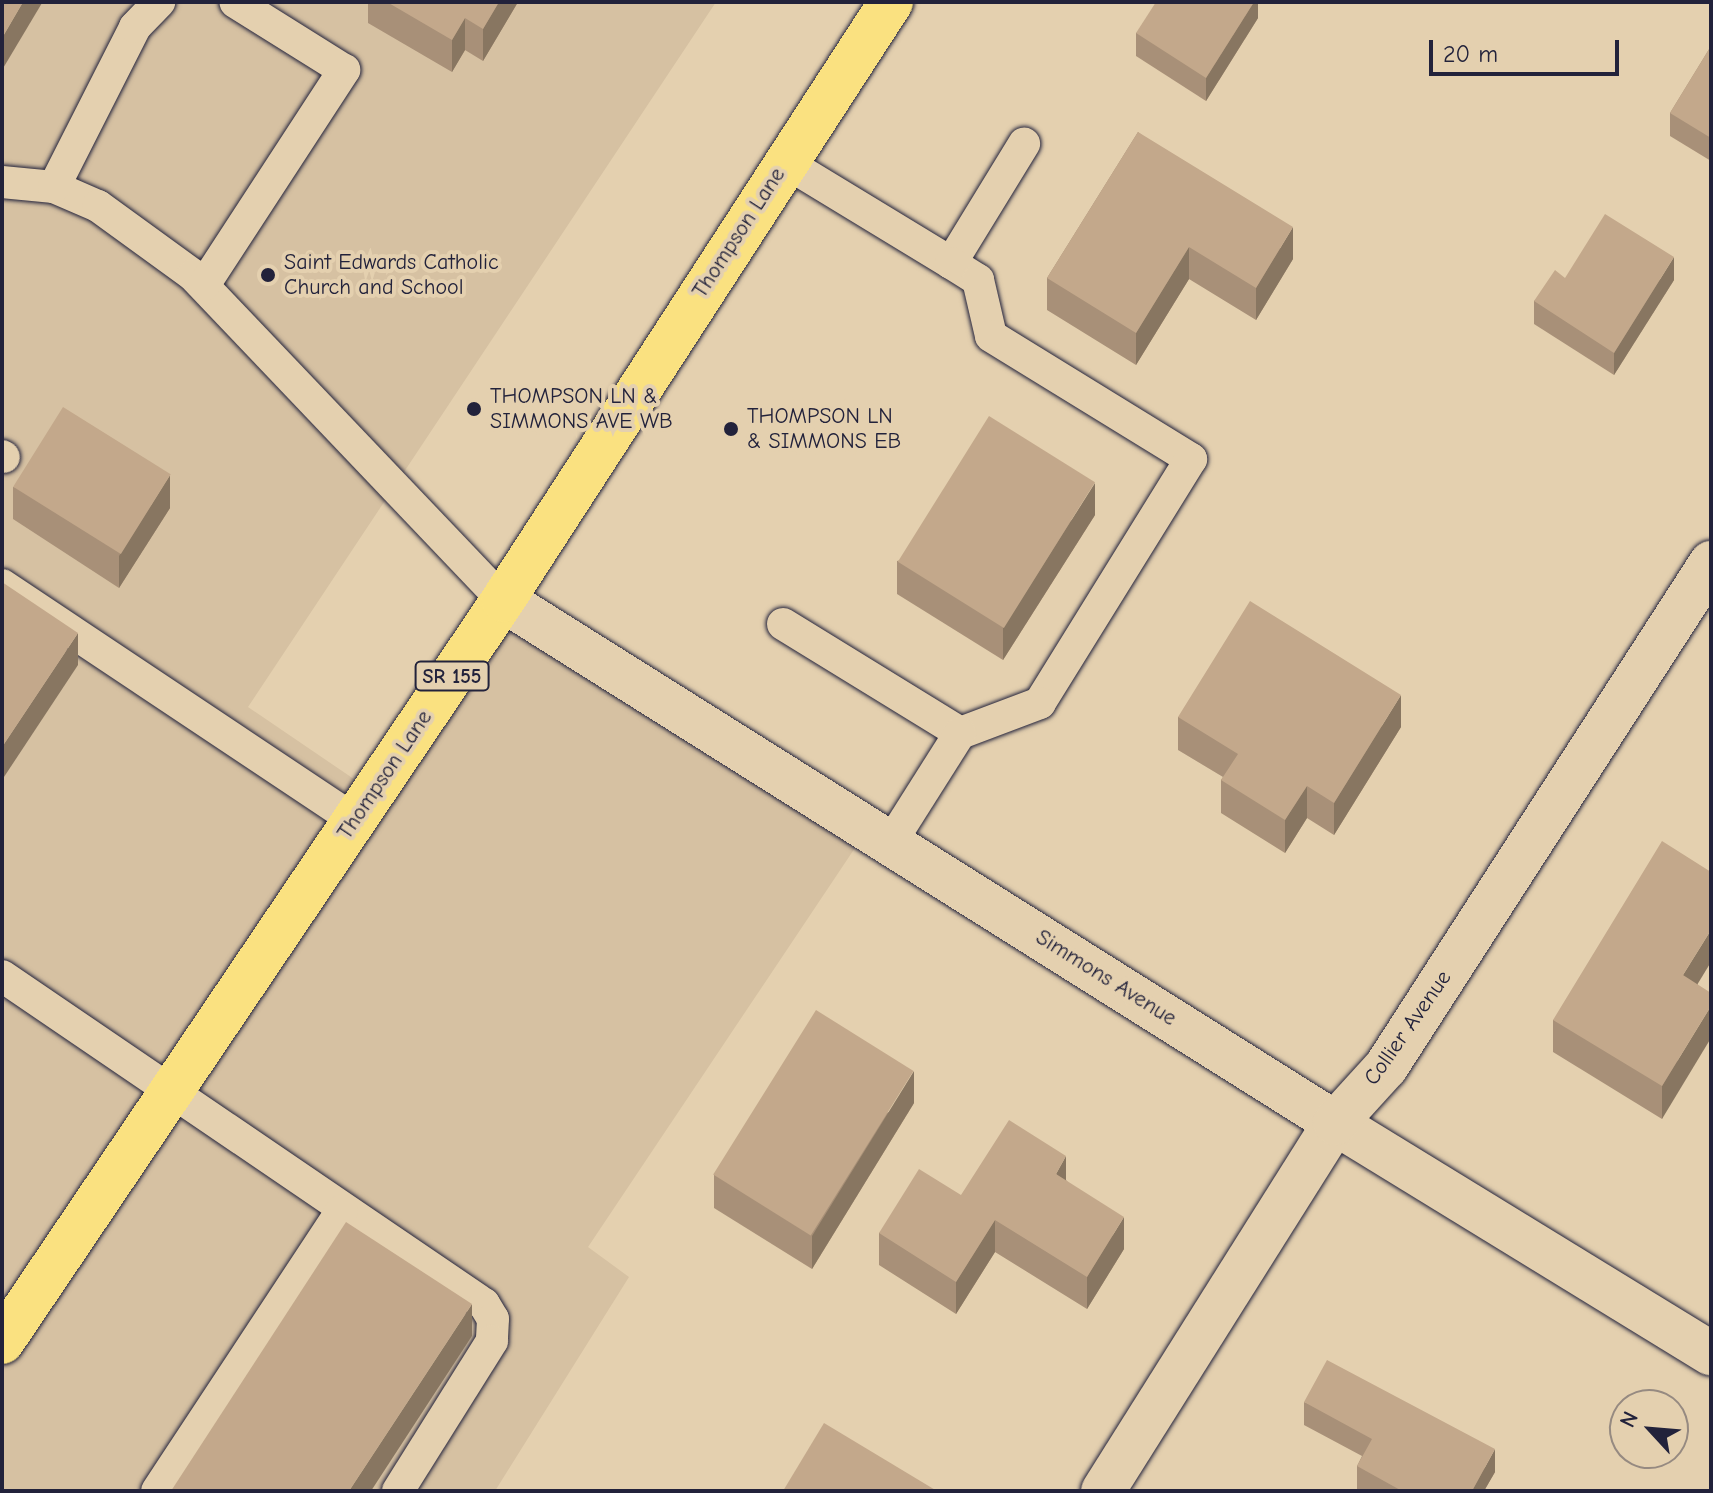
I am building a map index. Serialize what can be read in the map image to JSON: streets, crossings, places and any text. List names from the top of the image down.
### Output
{
  "streets": {
    "main road": ["Thompson Lane", "SR 155"],
    "street": ["Simmons Avenue", "Collier Avenue"]
  },
  "crossings": [
    ["Thompson Lane", "Simmons Avenue"],
    ["Simmons Avenue", "Collier Avenue"]
  ],
  "places": ["Saint Edwards Catholic Church and School", "THOMPSON LN & SIMMONS AVE WB", "THOMPSON LN & SIMMONS EB"],
  "scale_bar": "20 m",
  "north": "top left"
}
